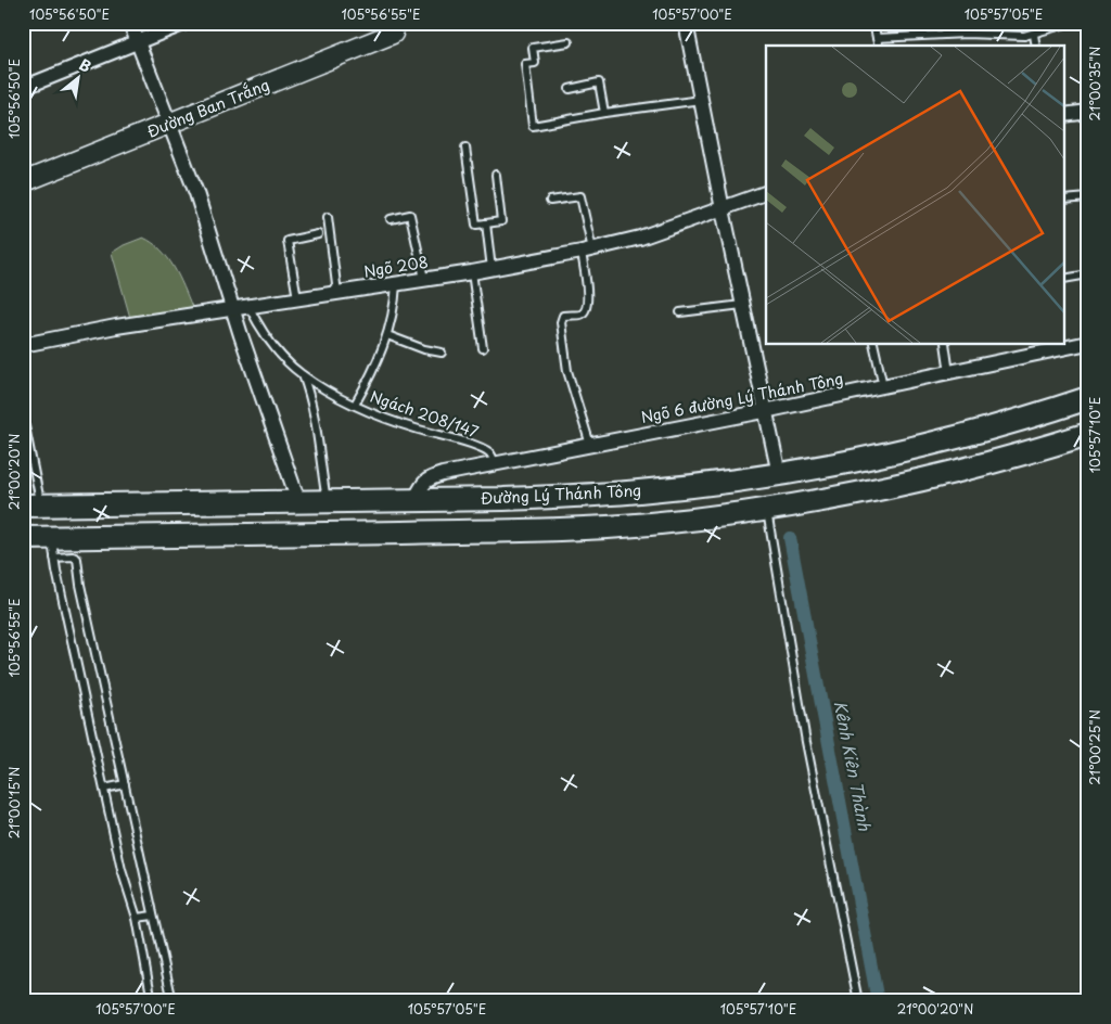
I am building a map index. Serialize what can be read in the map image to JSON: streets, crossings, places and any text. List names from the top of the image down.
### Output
{
  "streets": {
    "main road": ["Đường Lý Thánh Tông"],
    "street": ["Đường Ban Trắng", "Ngõ 208", "Ngõ 6 đường Lý Thánh Tông"],
    "lane": ["Ngách 208/147"]
  },
  "crossings": [
    ["Ngõ 208", "Ngách 208/147"],
    ["Ngõ 6 đường Lý Thánh Tông", "Ngách 208/147"],
    ["Ngõ 6 đường Lý Thánh Tông", "Đường Lý Thánh Tông"]
  ],
  "water": ["Kênh Kiên Thành"],
  "north": "top right",
  "coordinates": [
    "105°56'50\"E",
    "105°56'55\"E",
    "105°57'00\"E",
    "105°57'05\"E",
    "21°00'35\"N",
    "105°57'10\"E",
    "21°00'20\"N",
    "21°00'25\"N",
    "21°00'15\"N"
  ]
}
